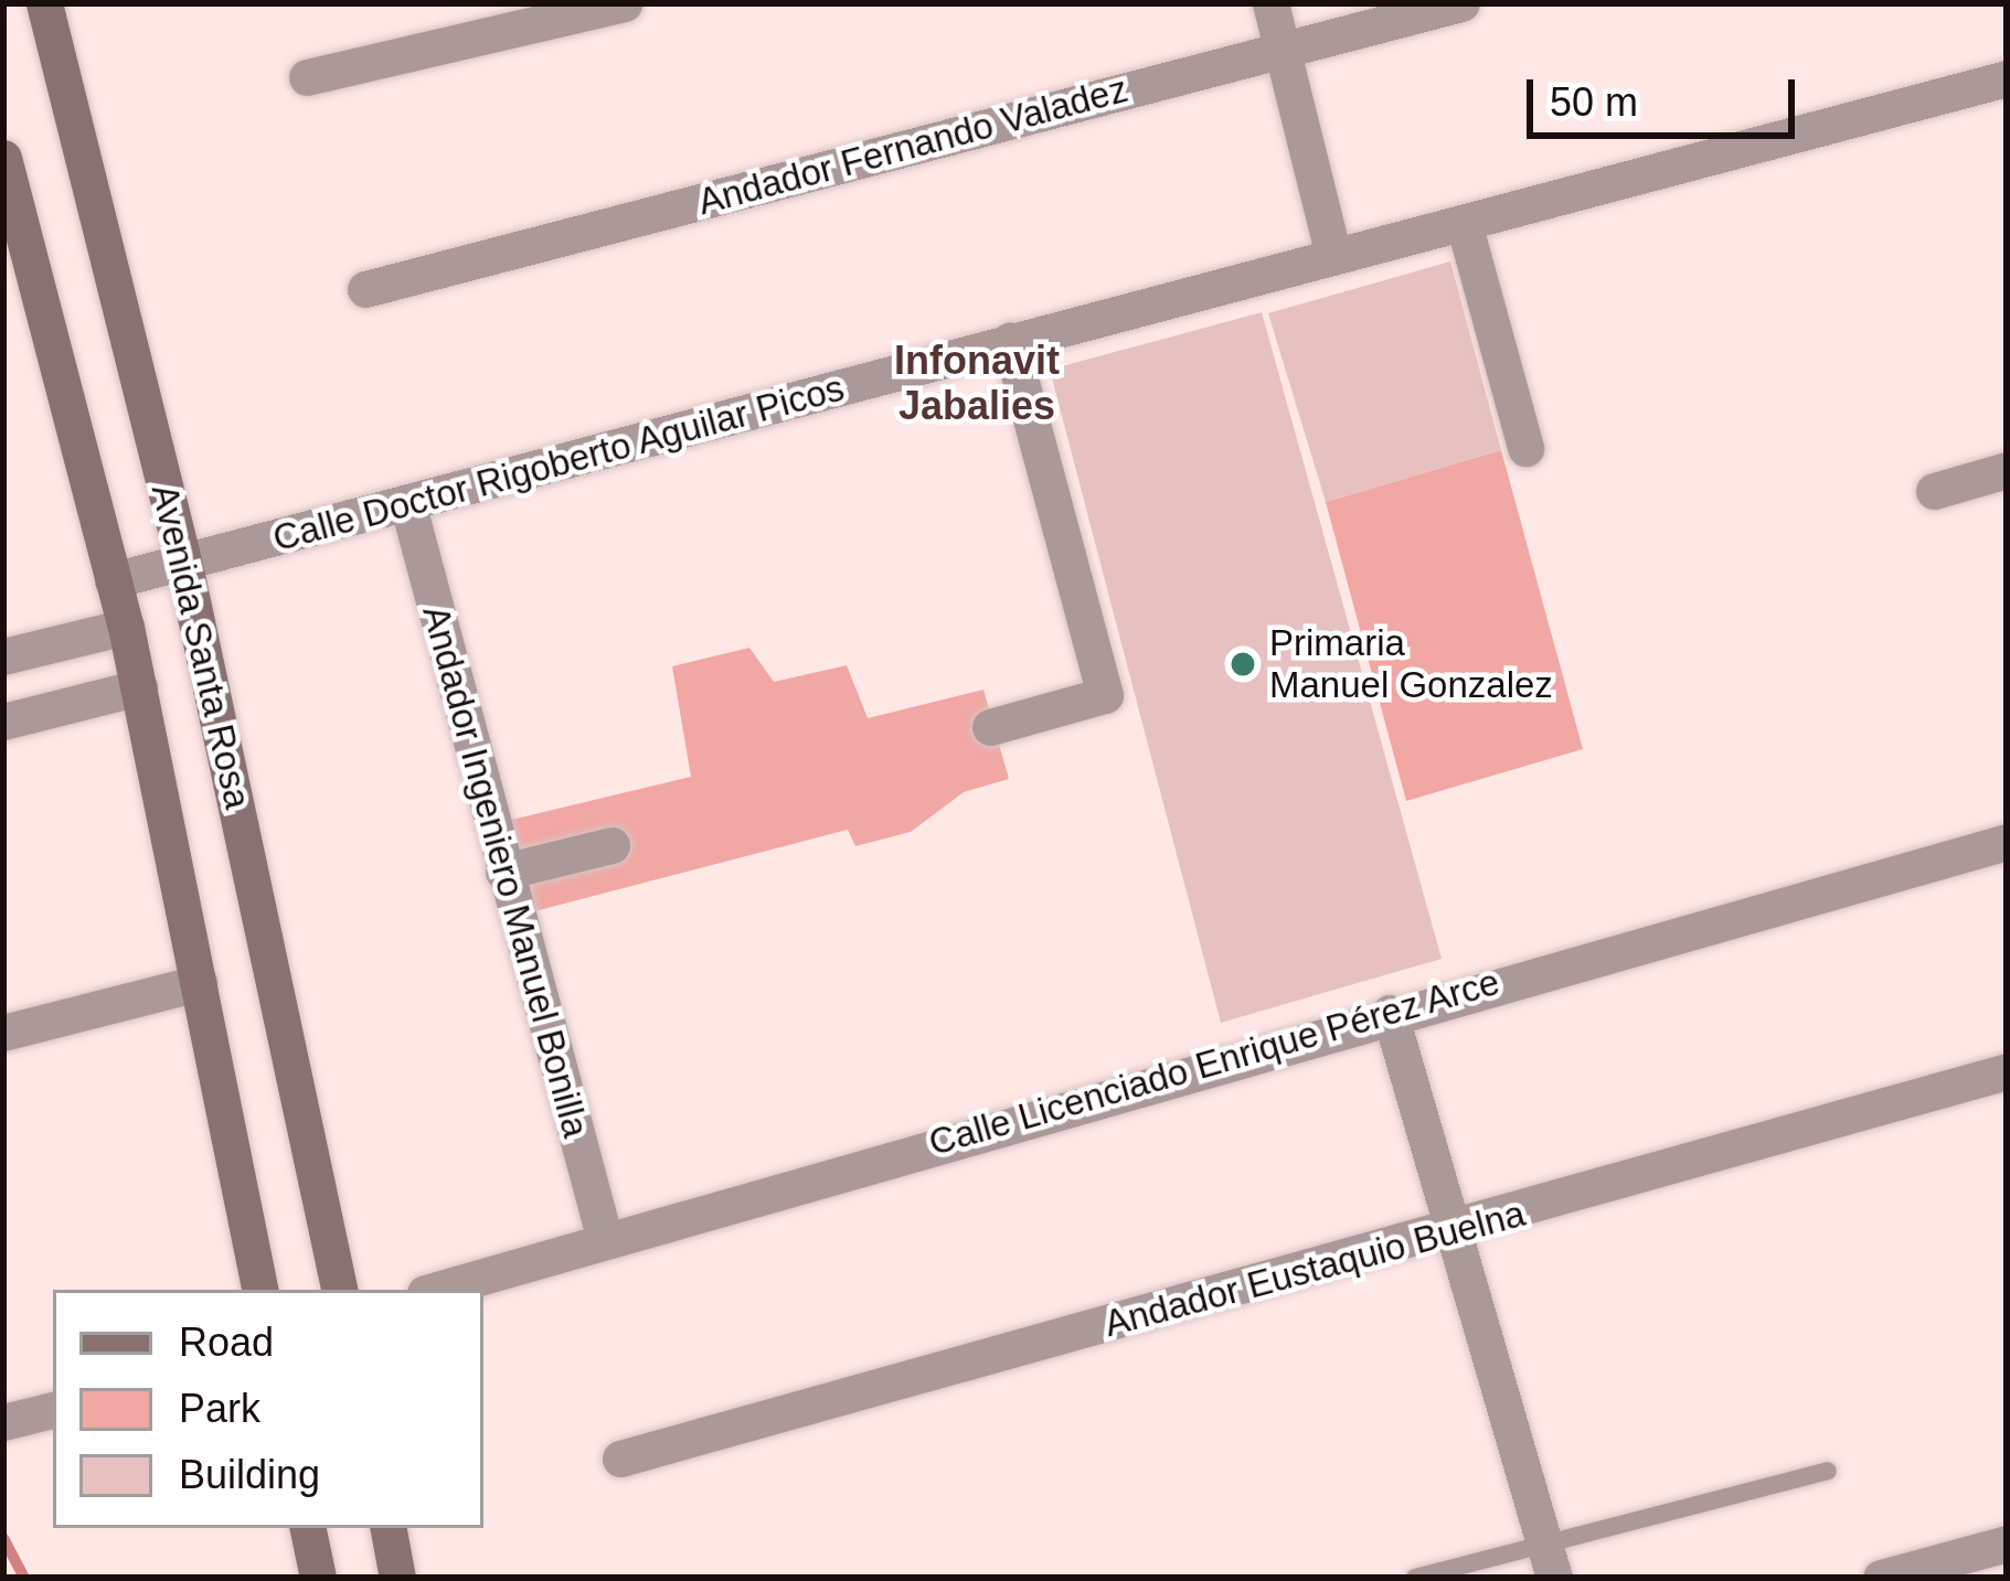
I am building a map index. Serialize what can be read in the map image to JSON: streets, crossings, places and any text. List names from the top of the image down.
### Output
{
  "streets": {
    "main road": ["Avenida Santa Rosa"],
    "street": [
      "Andador Fernando Valadez",
      "Calle Doctor Rigoberto Aguilar Picos",
      "Andador Ingeniero Manuel Bonilla",
      "Calle Licenciado Enrique Pérez Arce",
      "Andador Eustaquio Buelna"
    ]
  },
  "crossings": [
    ["Calle Doctor Rigoberto Aguilar Picos", "Avenida Santa Rosa"],
    ["Calle Doctor Rigoberto Aguilar Picos", "Andador Ingeniero Manuel Bonilla"],
    ["Andador Ingeniero Manuel Bonilla", "Calle Licenciado Enrique Pérez Arce"]
  ],
  "districts": ["Infonavit Jabalies"],
  "places": ["Primaria Manuel Gonzalez"],
  "legend": ["Road", "Park", "Building"],
  "scale_bar": "50 m"
}
